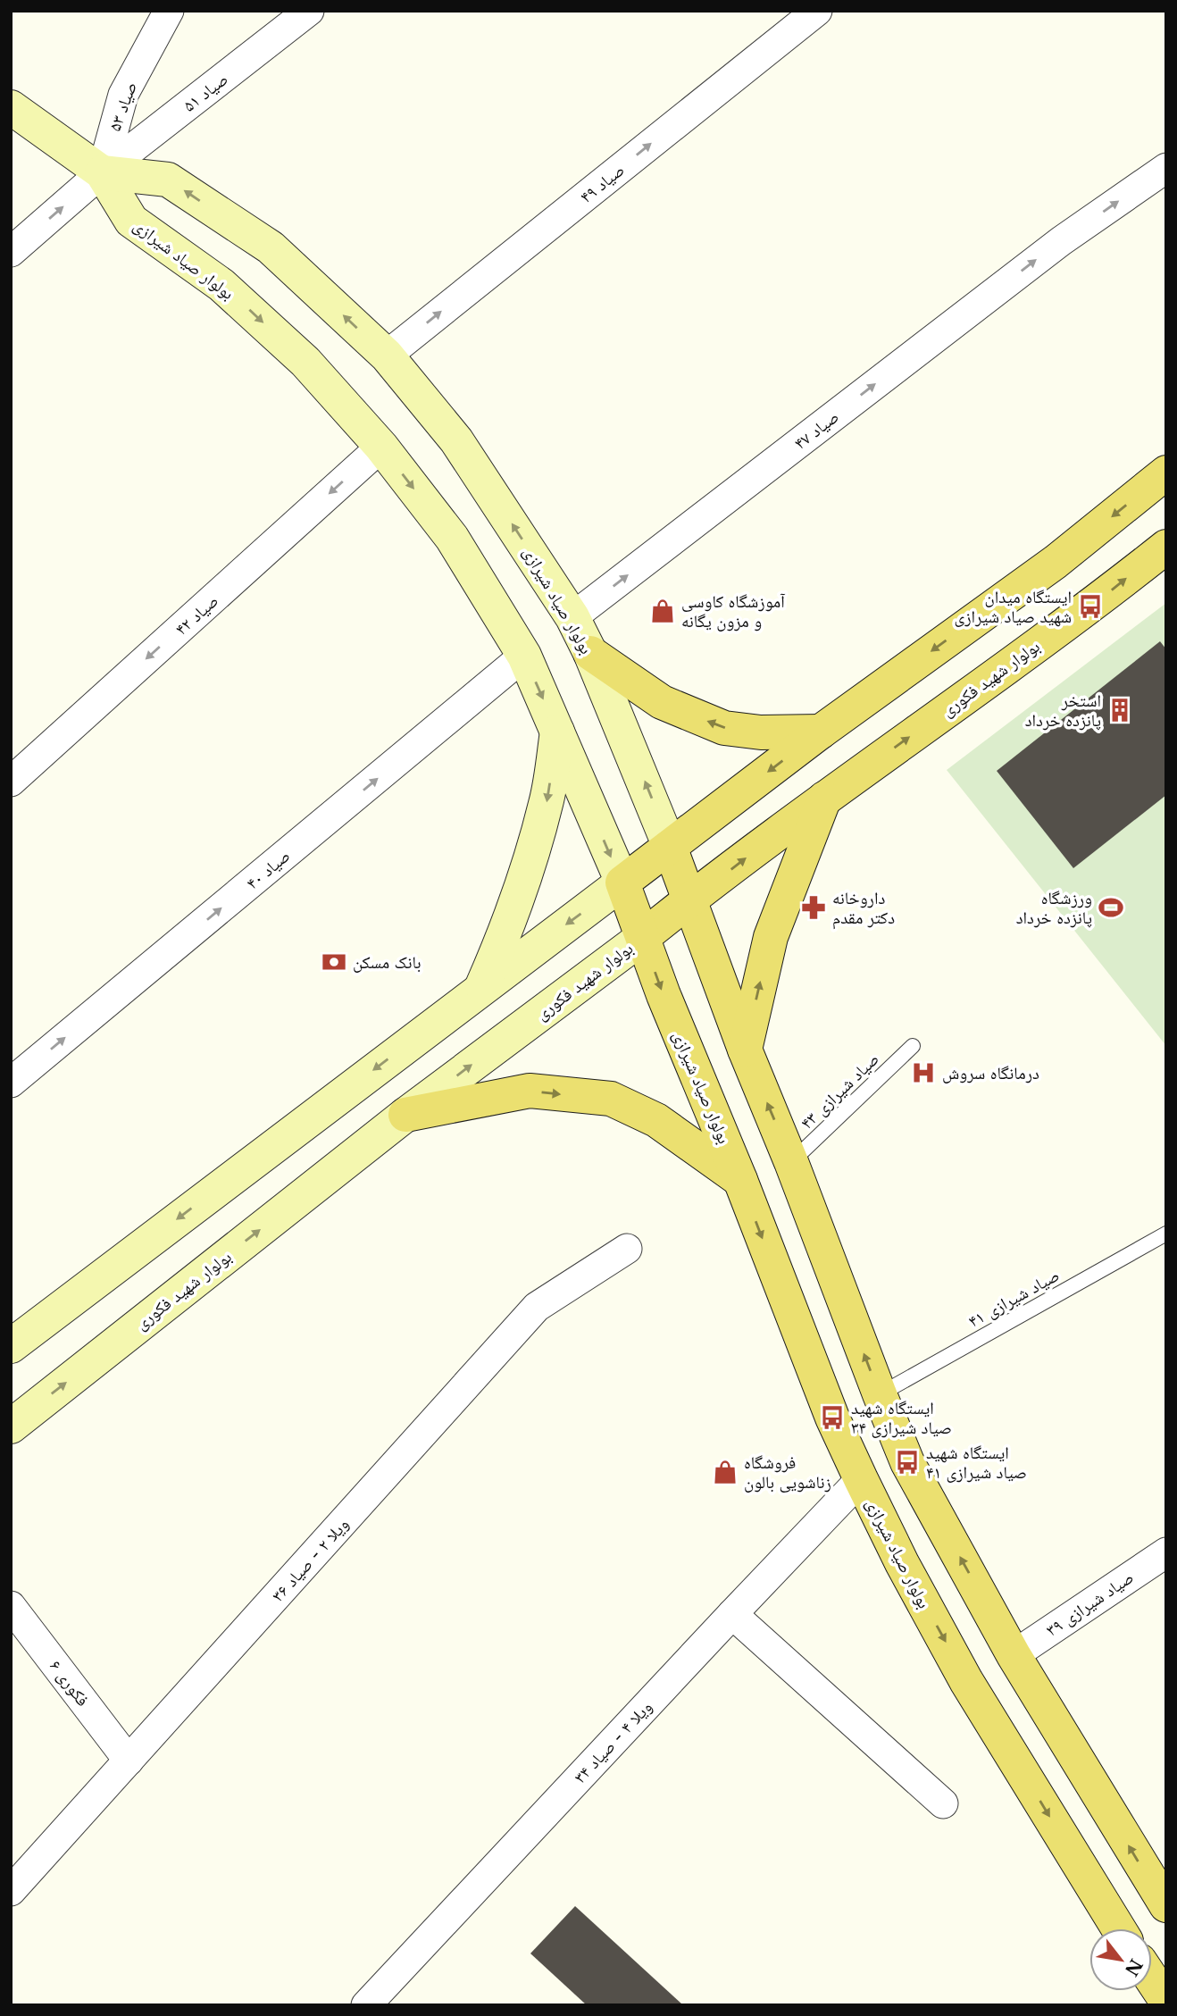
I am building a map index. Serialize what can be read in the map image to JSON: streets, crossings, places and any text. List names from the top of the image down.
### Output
{
  "streets": {
    "main road": ["بولوار صیاد شیرازی", "بولوار شهید فکوری"],
    "street": [
      "صیاد ۵۱",
      "صیاد ۵۳",
      "صیاد ۴۹",
      "صیاد ۴۷",
      "صیاد ۴۲",
      "صیاد ۴۰",
      "ویلا ۲ - صیاد ۳۶",
      "صیاد شیرازی ۳۹",
      "فکوری ۶",
      "ویلا ۴ - صیاد ۳۴"
    ],
    "lane": ["صیاد شیرازی ۴۳", "صیاد شیرازی ۴۱"]
  },
  "crossings": [
    ["صیاد ۵۱", "صیاد ۵۳"],
    ["صیاد ۵۱", "بولوار صیاد شیرازی"],
    ["صیاد ۵۳", "بولوار صیاد شیرازی"],
    ["صیاد ۴۹", "بولوار صیاد شیرازی"],
    ["بولوار صیاد شیرازی", "صیاد ۴۷"],
    ["بولوار صیاد شیرازی", "صیاد ۴۲"],
    ["بولوار صیاد شیرازی", "بولوار شهید فکوری"],
    ["بولوار صیاد شیرازی", "صیاد ۴۰"],
    ["بولوار صیاد شیرازی", "صیاد شیرازی ۴۳"],
    ["بولوار صیاد شیرازی", "صیاد شیرازی ۴۱"],
    ["بولوار صیاد شیرازی", "صیاد شیرازی ۳۹"],
    ["بولوار صیاد شیرازی", "ویلا ۴ - صیاد ۳۴"],
    ["ویلا ۲ - صیاد ۳۶", "فکوری ۶"]
  ],
  "one_way": ["صیاد ۴۹", "صیاد ۴۷", "صیاد ۴۲"],
  "places": {
    "bus stop": ["ایستگاه میدان شهید صیاد شیرازی", "ایستگاه شهید صیاد شیرازی ۳۴", "ایستگاه شهید صیاد شیرازی ۴۱"],
    "shop": ["آموزشگاه کاوسی و مزون یگانه", "فروشگاه زناشویی بالون"],
    "building": ["استخر پانزده خرداد"],
    "pharmacy": ["داروخانه دکتر مقدم"],
    "sports": ["ورزشگاه پانزده خرداد"],
    "bank": ["بانک مسکن"],
    "hospital": ["درمانگاه سروش"]
  },
  "north": "bottom right"
}
